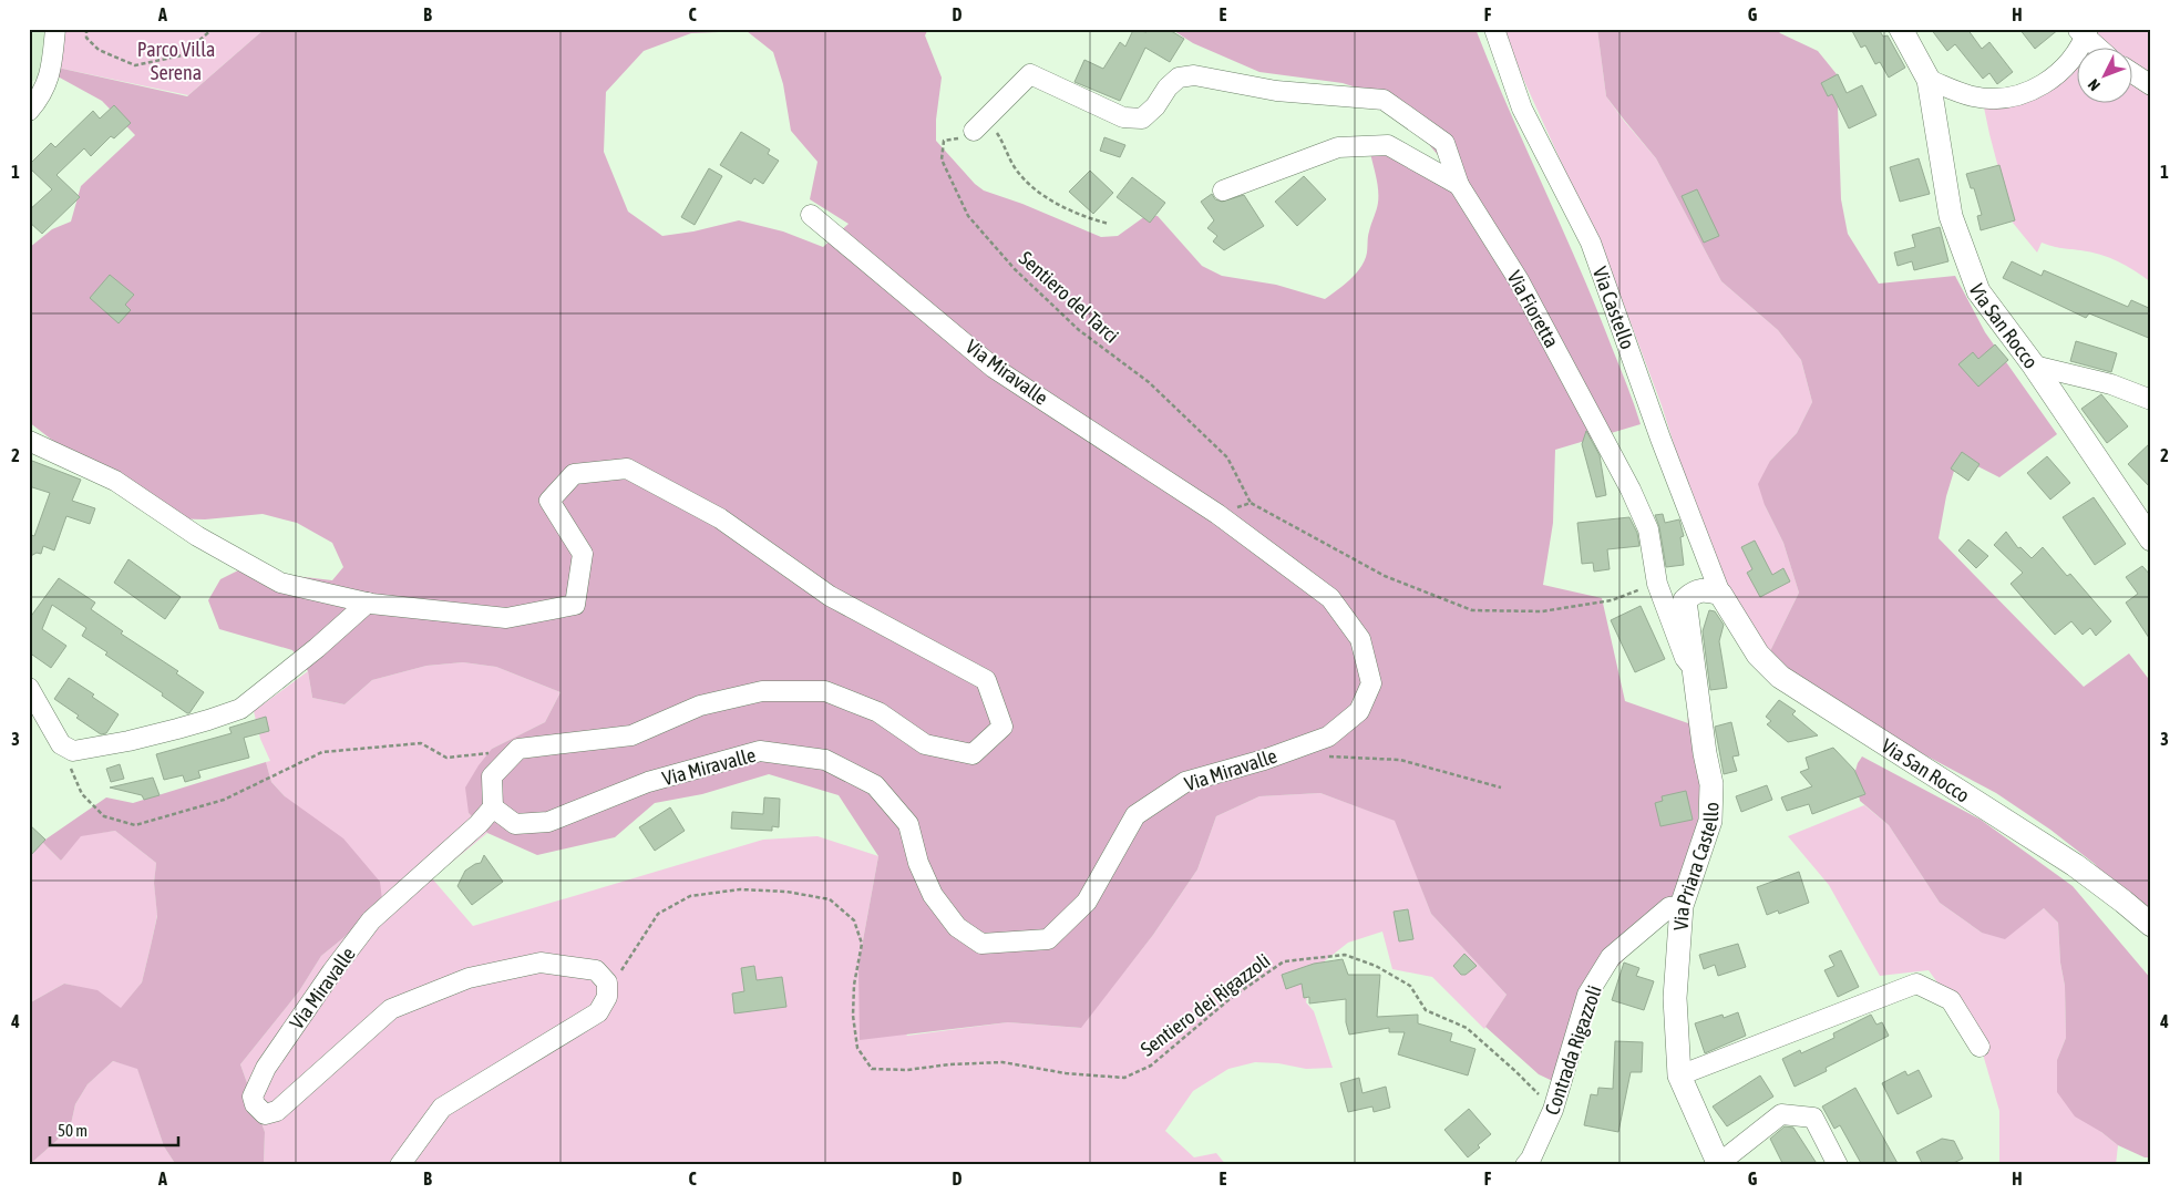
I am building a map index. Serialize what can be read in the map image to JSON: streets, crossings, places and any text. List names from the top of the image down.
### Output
{
  "streets": {
    "street": [
      "Via Castello",
      "Via Fioretta",
      "Via San Rocco",
      "Via Miravalle",
      "Via Priara Castello",
      "Contrada Rigazzoli"
    ],
    "path": ["Sentiero del Tarci", "Sentiero dei Rigazzoli"]
  },
  "crossings": [
    ["Via Castello", "Via San Rocco"],
    ["Via Castello", "Via Priara Castello"],
    ["Via Fioretta", "Via Priara Castello"],
    ["Via San Rocco", "Via Priara Castello"],
    ["Via Miravalle", "Sentiero dei Rigazzoli"],
    ["Via Priara Castello", "Contrada Rigazzoli"],
    ["Sentiero dei Rigazzoli", "Contrada Rigazzoli"]
  ],
  "parks": ["Parco Villa Serena"],
  "scale_bar": "50 m",
  "north": "bottom left",
  "grid": {
    "columns": [
      "A",
      "B",
      "C",
      "D",
      "E",
      "F",
      "G",
      "H"
    ],
    "rows": [
      "1",
      "2",
      "3",
      "4"
    ]
  }
}
